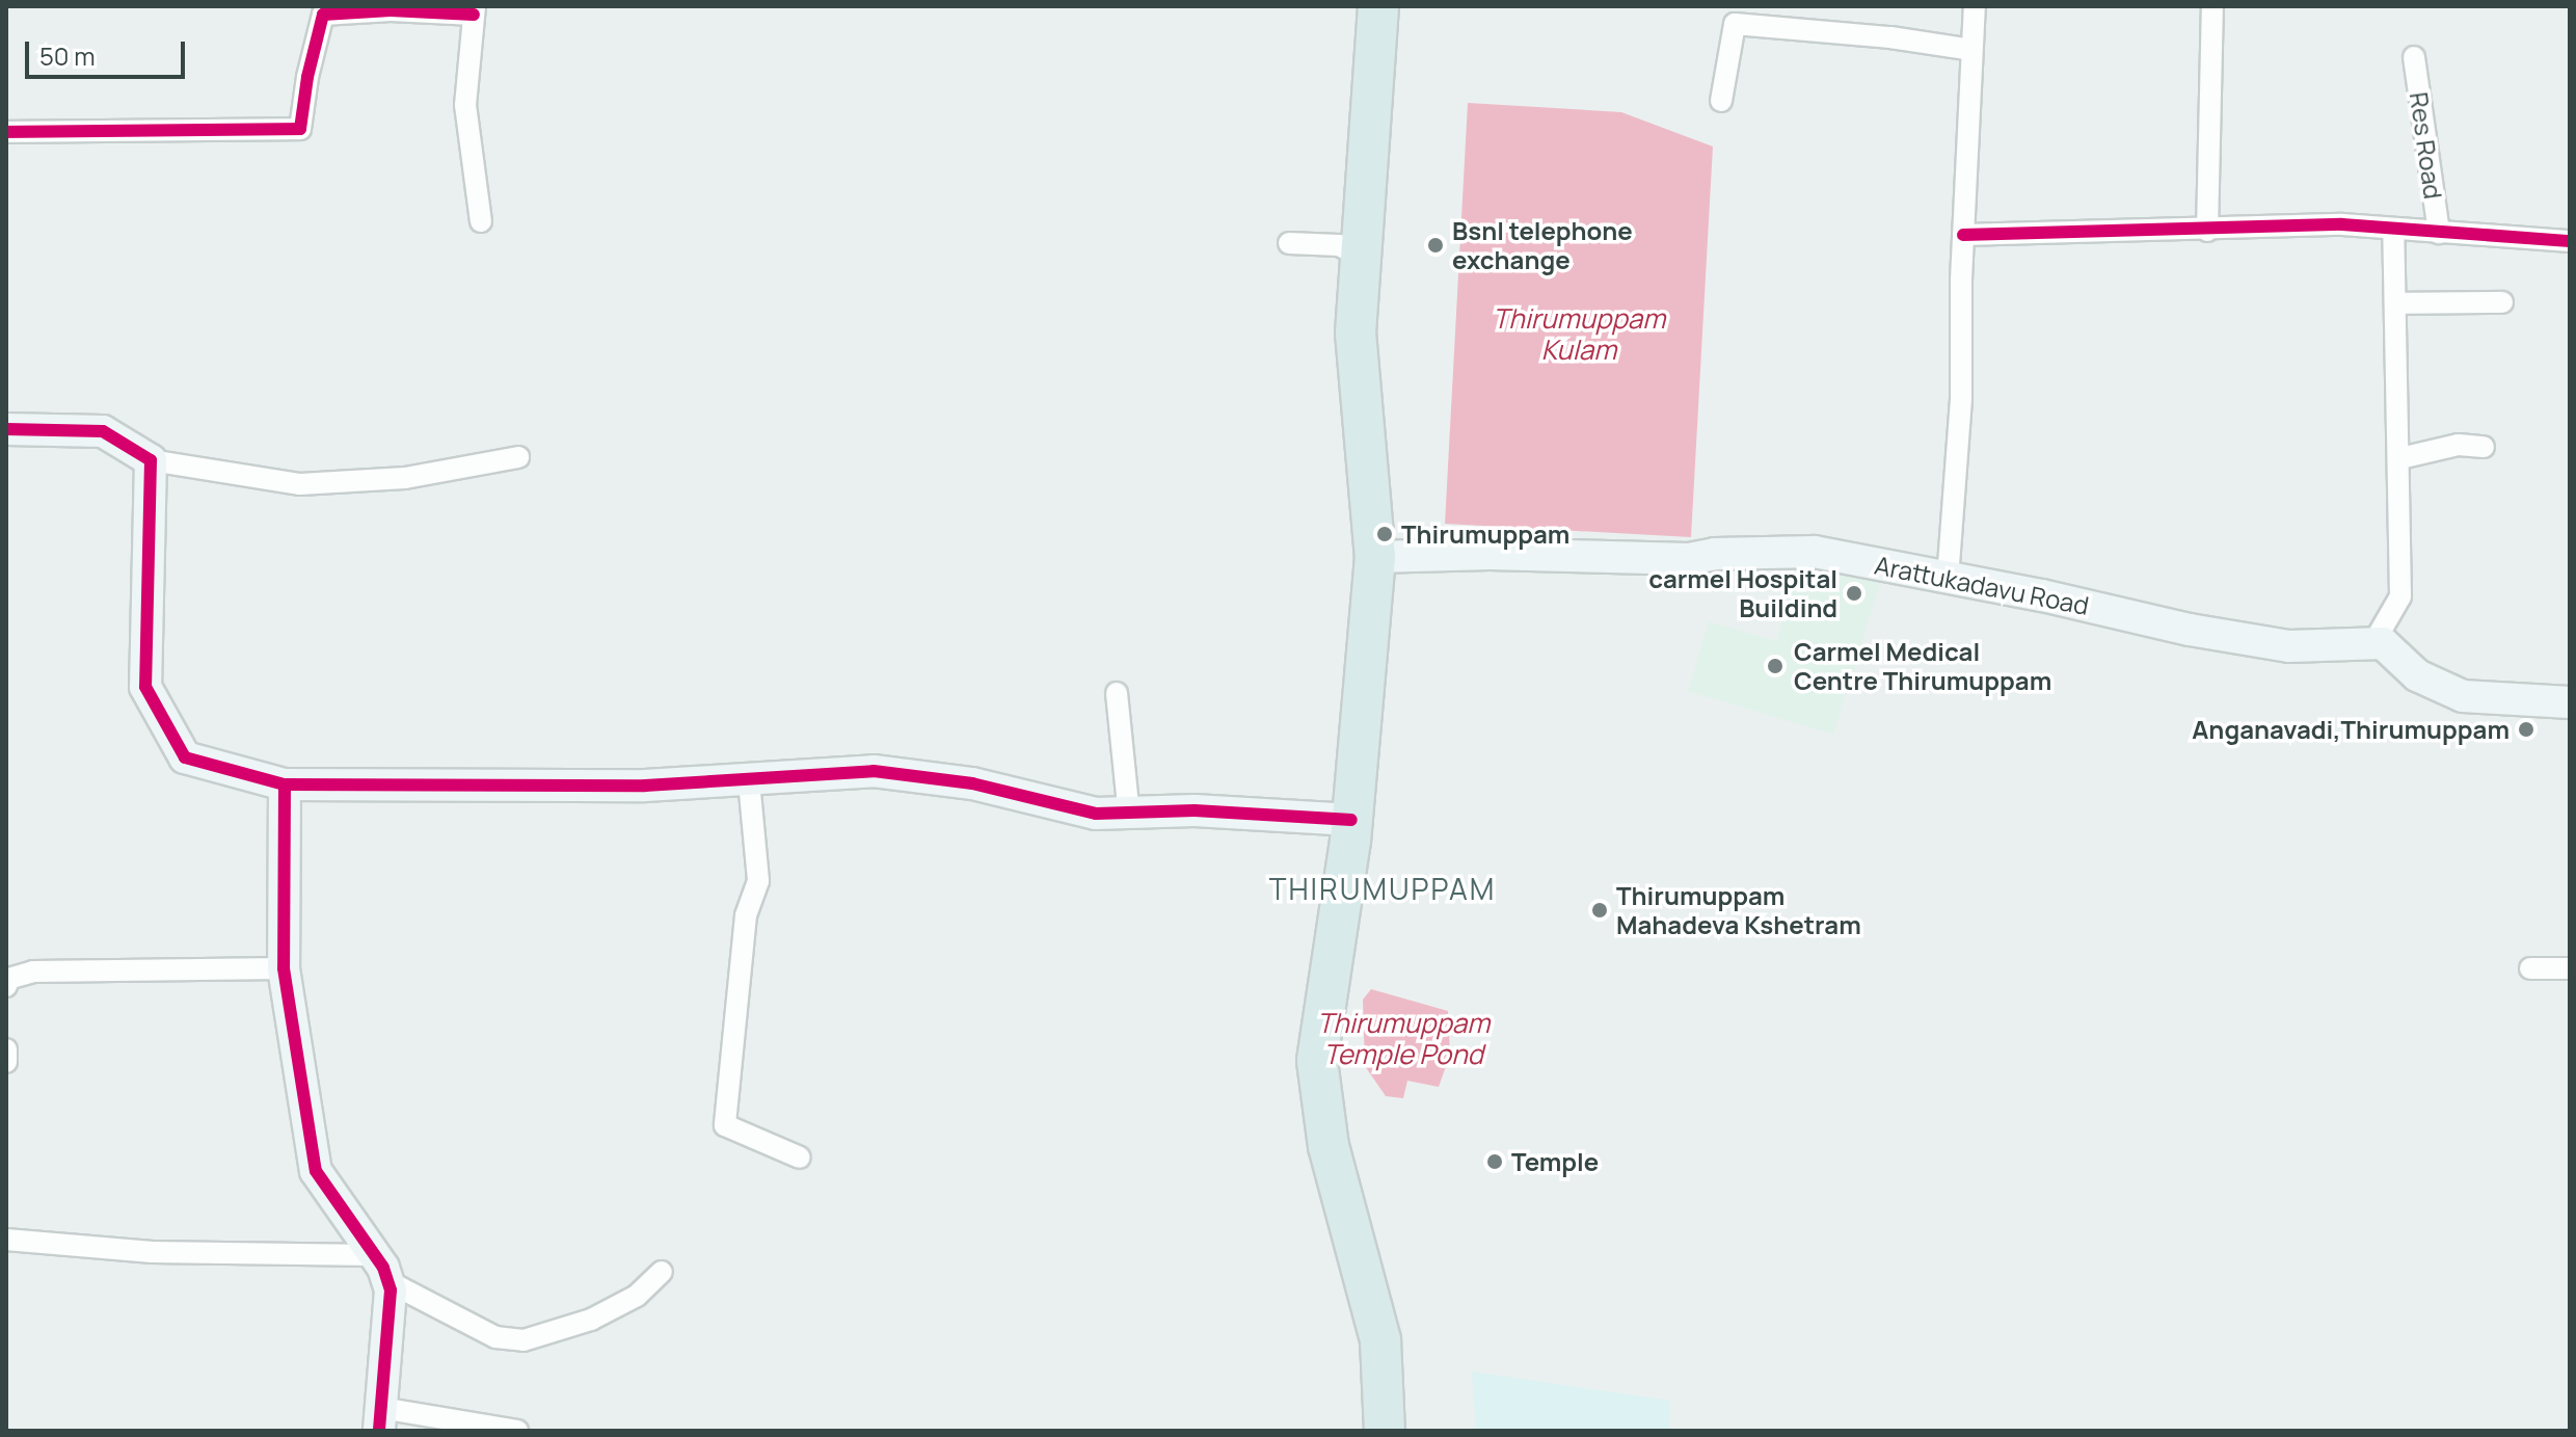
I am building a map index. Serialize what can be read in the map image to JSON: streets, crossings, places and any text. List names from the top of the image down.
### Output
{
  "streets": {
    "street": ["Res Road", "Arattukadavu Road"]
  },
  "districts": ["THIRUMUPPAM"],
  "water": ["Thirumuppam Kulam", "Thirumuppam Temple Pond"],
  "places": [
    "Bsnl telephone exchange",
    "Thirumuppam",
    "carmel Hospital Buildind",
    "Carmel Medical Centre Thirumuppam",
    "Anganavadi,Thirumuppam",
    "Thirumuppam Mahadeva Kshetram",
    "Temple"
  ],
  "scale_bar": "50 m"
}
